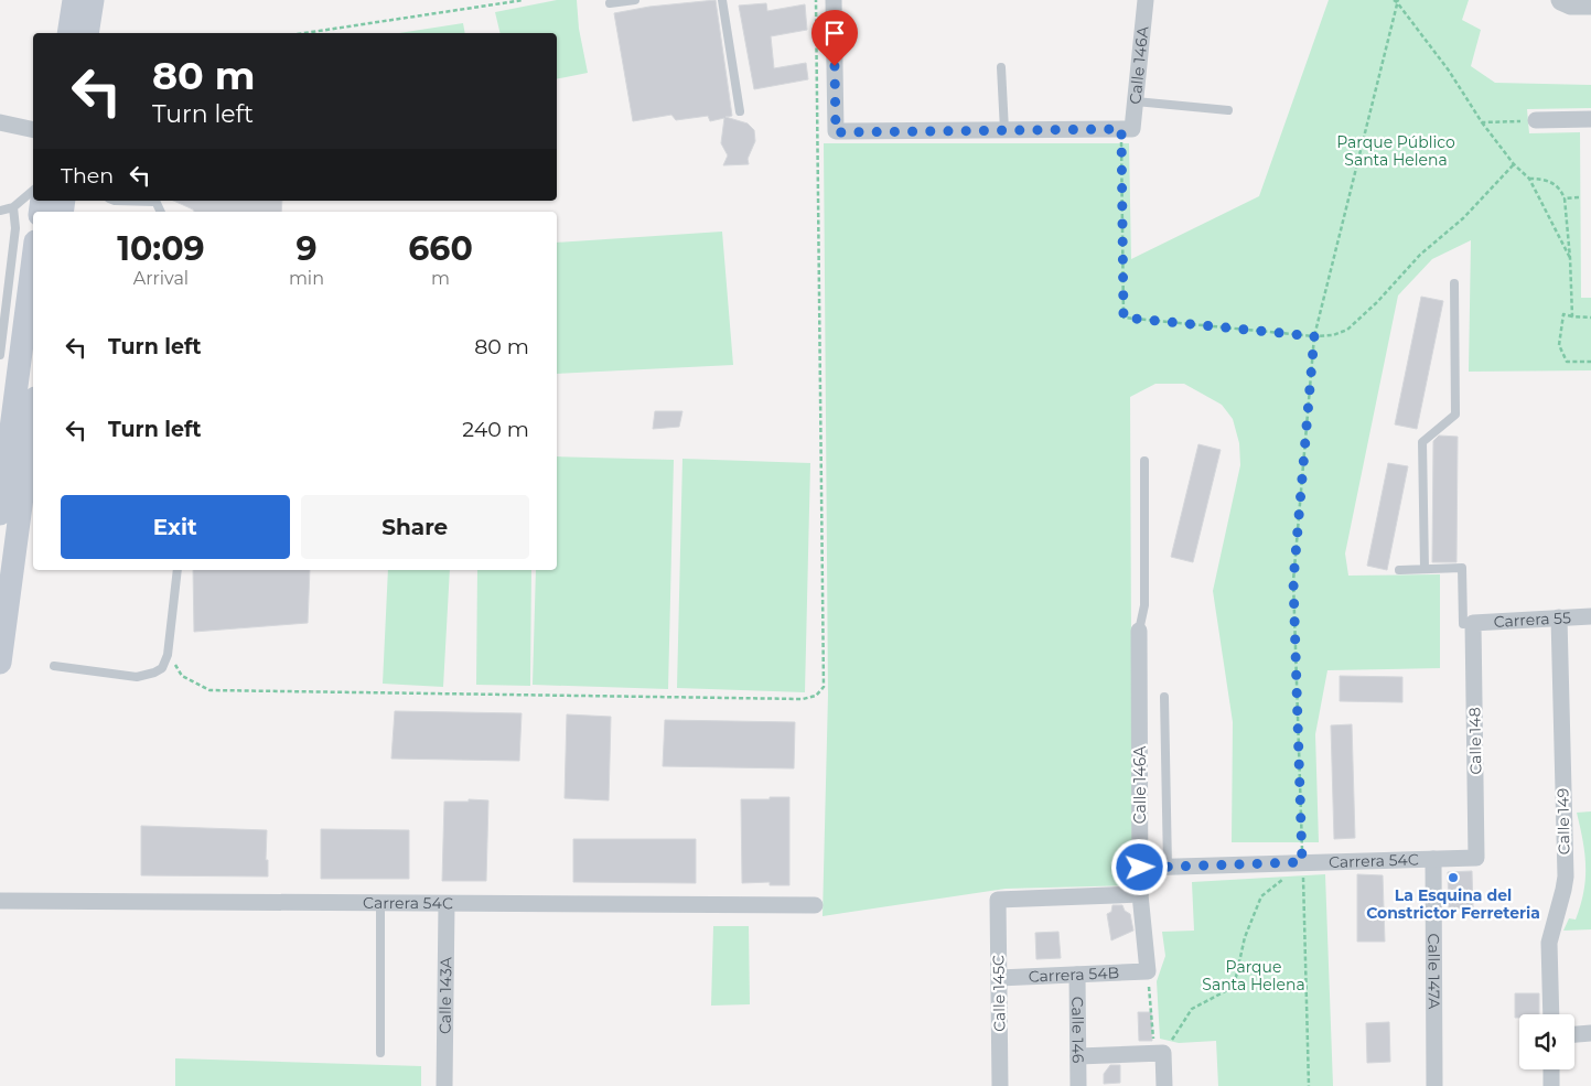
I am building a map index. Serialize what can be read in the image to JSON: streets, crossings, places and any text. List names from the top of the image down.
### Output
{
  "streets": {
    "street": [
      "Calle 146A",
      "Carrera 55",
      "Calle 148",
      "Calle 149",
      "Carrera 54C",
      "Calle 147A",
      "Carrera 54B",
      "Calle 145C",
      "Calle 143A",
      "Calle 146"
    ]
  },
  "crossings": [
    ["Calle 146A", "Carrera 54C"],
    ["Calle 146A", "Carrera 54B"],
    ["Calle 146A", "Calle 145C"],
    ["Carrera 55", "Calle 148"],
    ["Carrera 55", "Calle 149"],
    ["Calle 148", "Carrera 54C"],
    ["Carrera 54C", "Calle 147A"],
    ["Carrera 54C", "Calle 143A"],
    ["Carrera 54B", "Calle 145C"],
    ["Carrera 54B", "Calle 146"]
  ],
  "parks": ["Parque Público Santa Helena", "Parque Santa Helena"],
  "places": ["La Esquina del Constrictor Ferreteria"],
  "page": {
    "turn": ["80 m", "Turn left"],
    "then": "Then",
    "eta": [
      "10:09",
      "Arrival",
      "9",
      "min",
      "660",
      "m"
    ],
    "list": [
      {
        "name": "Turn left",
        "value": "80 m"
      },
      {
        "name": "Turn left",
        "value": "240 m"
      }
    ],
    "buttons": ["Exit", "Share"]
  }
}
